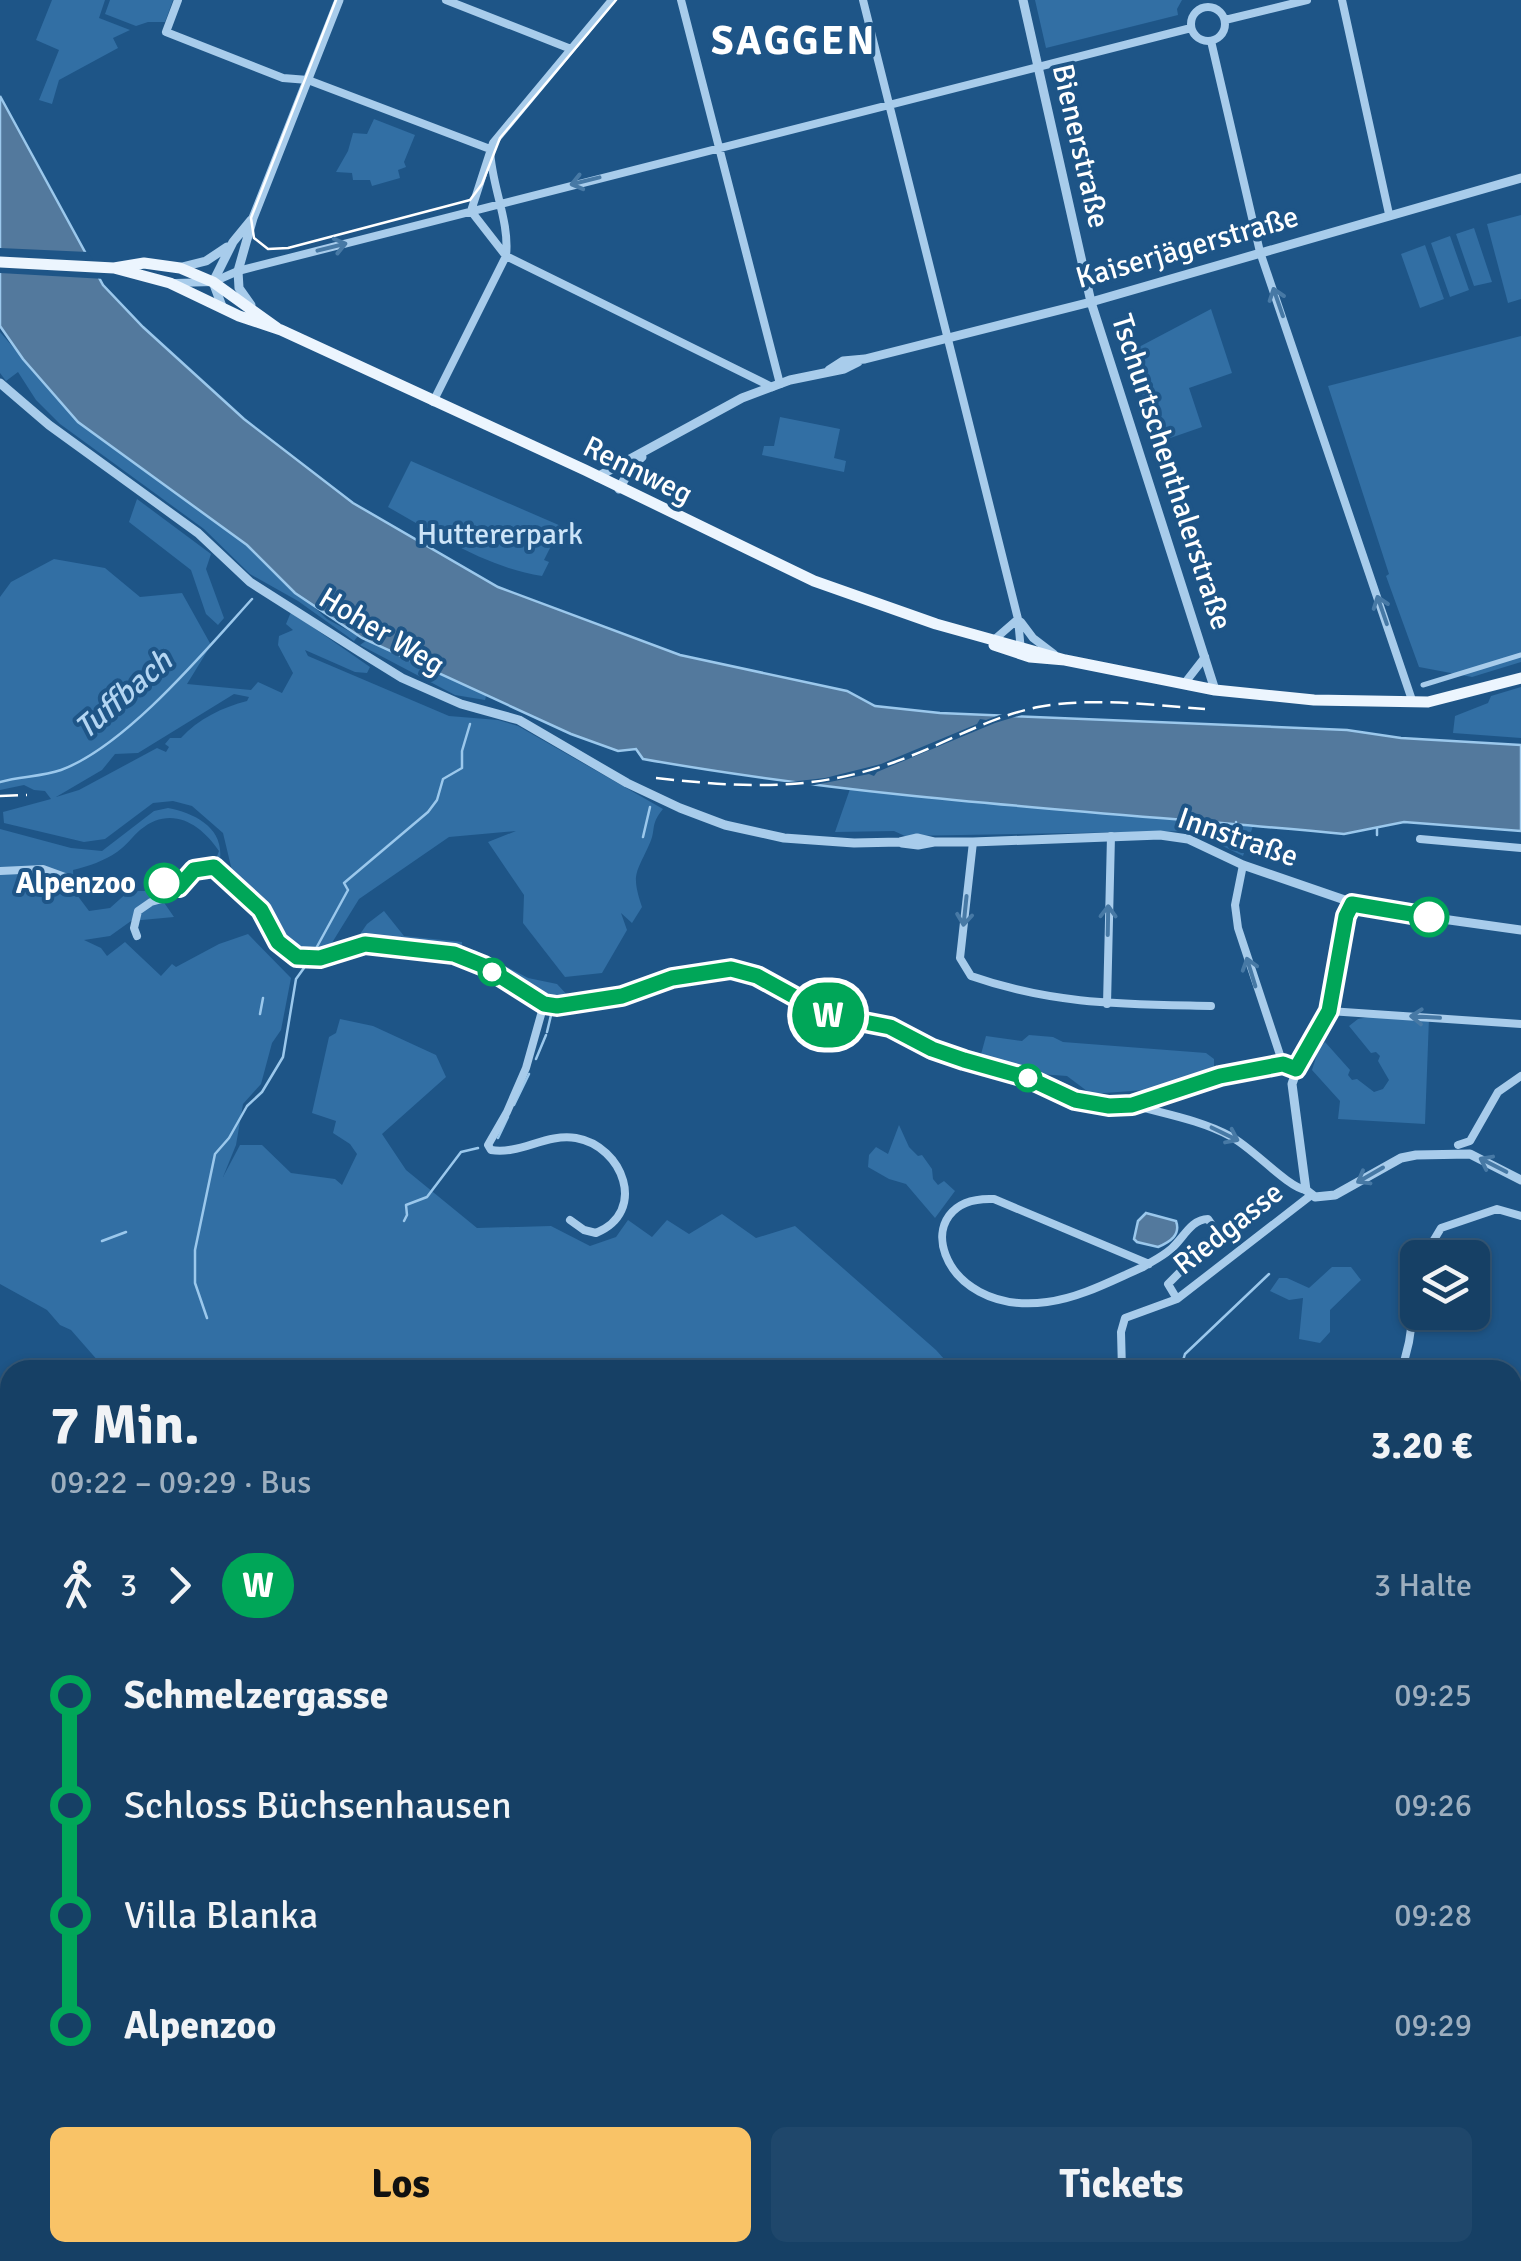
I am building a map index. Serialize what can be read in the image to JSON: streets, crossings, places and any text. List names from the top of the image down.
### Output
{
  "streets": {
    "main road": ["Rennweg"],
    "street": [
      "Bienerstraße",
      "Kaiserjägerstraße",
      "Tschurtschenthalerstraße",
      "Hoher Weg",
      "Innstraße",
      "Riedgasse"
    ]
  },
  "crossings": [
    ["Bienerstraße", "Kaiserjägerstraße"],
    ["Bienerstraße", "Tschurtschenthalerstraße"],
    ["Kaiserjägerstraße", "Rennweg"],
    ["Kaiserjägerstraße", "Tschurtschenthalerstraße"],
    ["Rennweg", "Tschurtschenthalerstraße"],
    ["Hoher Weg", "Innstraße"]
  ],
  "one_way": ["Riedgasse"],
  "districts": ["SAGGEN"],
  "water": ["Tuffbach"],
  "parks": ["Huttererpark"],
  "places": ["Alpenzoo"],
  "lines": ["bus line W"],
  "page": {
    "on_map": "W",
    "heading": ["7 Min.", "09:22 – 09:29 · Bus", "3.20 €"],
    "legs": ["3", "W", "3 Halte"],
    "list": [
      {
        "name": "Schmelzergasse",
        "value": "09:25"
      },
      {
        "name": "Schloss Büchsenhausen",
        "value": "09:26"
      },
      {
        "name": "Villa Blanka",
        "value": "09:28"
      },
      {
        "name": "Alpenzoo",
        "value": "09:29"
      }
    ],
    "buttons": ["Los", "Tickets"]
  }
}
